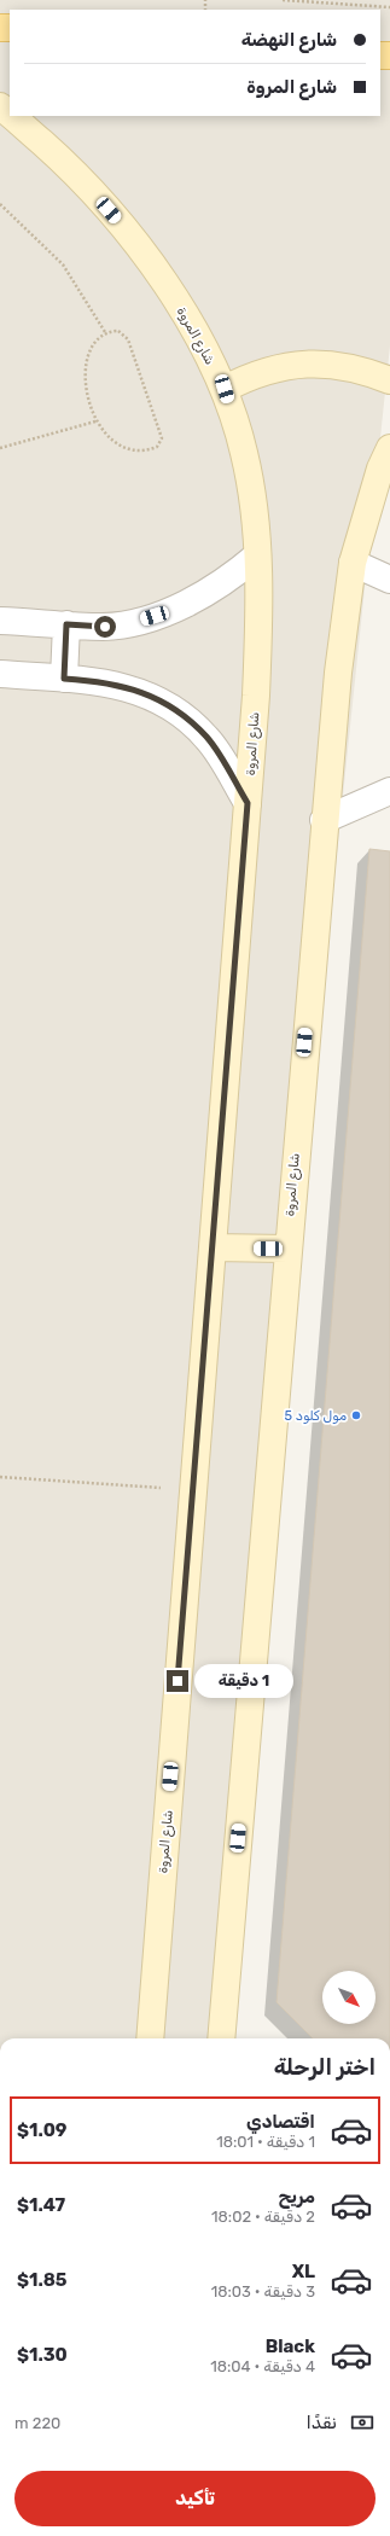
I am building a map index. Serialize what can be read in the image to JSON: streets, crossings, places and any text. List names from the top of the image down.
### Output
{
  "streets": {
    "street": ["شارع المروة"]
  },
  "places": ["مول كلود 5"],
  "north": "bottom right",
  "page": {
    "banner": ["شارع النهضة", "شارع المروة"],
    "bubble": "1 دقيقة",
    "heading": "اختر الرحلة",
    "list": [
      {
        "name": "اقتصادي",
        "note": "1 دقيقة · 18:01",
        "value": "$1.09"
      },
      {
        "name": "مريح",
        "note": "2 دقيقة · 18:02",
        "value": "$1.47"
      },
      {
        "name": "XL",
        "note": "3 دقيقة · 18:03",
        "value": "$1.85"
      },
      {
        "name": "Black",
        "note": "4 دقيقة · 18:04",
        "value": "$1.30"
      }
    ],
    "pay": ["نقدًا", "220 m"],
    "buttons": "تأكيد"
  }
}
